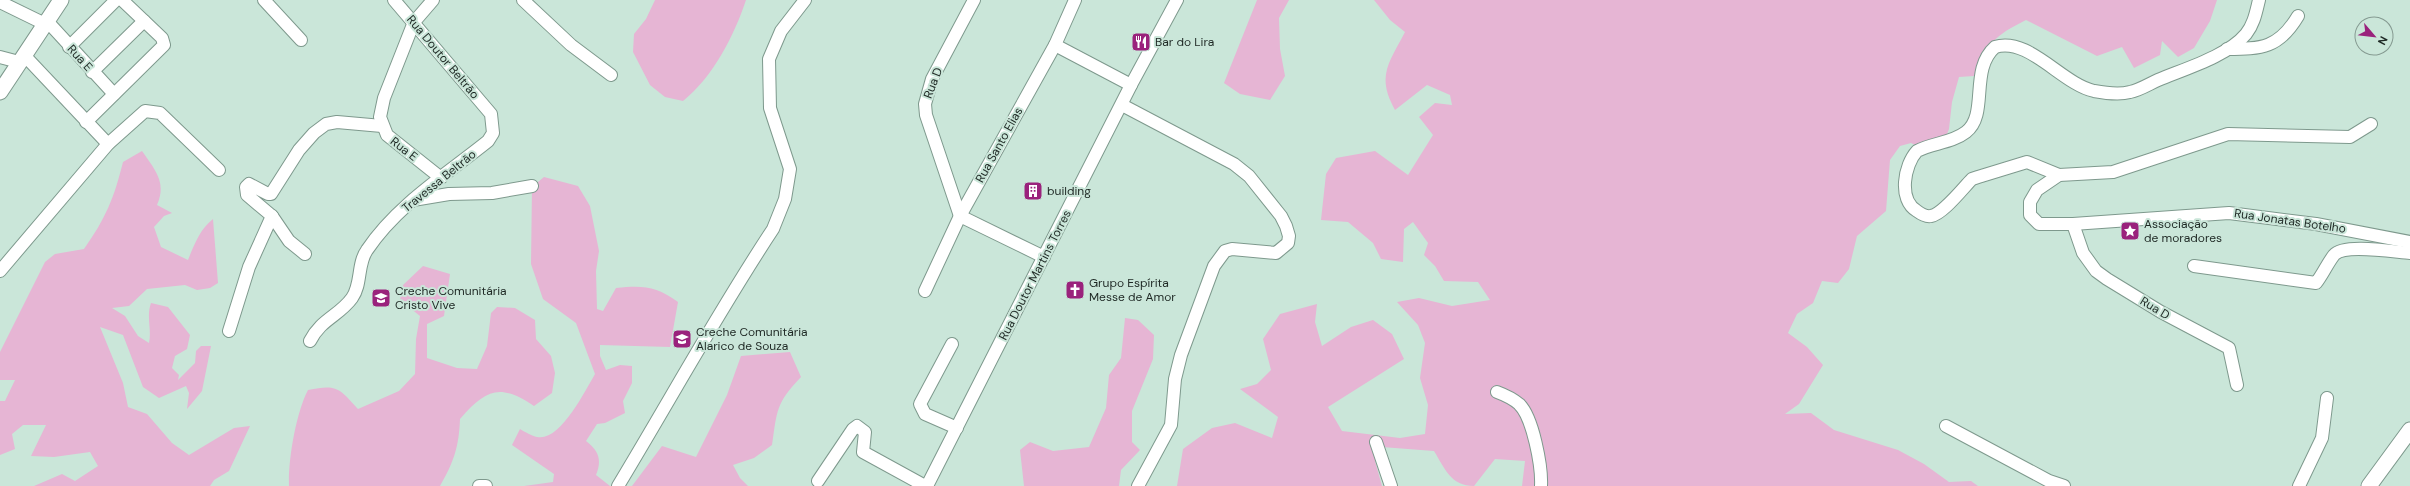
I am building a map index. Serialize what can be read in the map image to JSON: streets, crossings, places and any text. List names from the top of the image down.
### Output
{
  "streets": {
    "street": [
      "Rua Doutor Beltrão",
      "Rua E",
      "Rua D",
      "Rua Santo Elias",
      "Travessa Beltrão",
      "Rua Jonatas Botelho",
      "Rua Doutor Martins Torres"
    ]
  },
  "crossings": [
    ["Rua Doutor Beltrão", "Rua E"],
    ["Rua Doutor Beltrão", "Travessa Beltrão"],
    ["Rua E", "Travessa Beltrão"],
    ["Rua D", "Rua Santo Elias"],
    ["Rua D", "Rua Jonatas Botelho"]
  ],
  "places": {
    "restaurant": ["Bar do Lira"],
    "building": ["building"],
    "place": ["Associação de moradores"],
    "church": ["Grupo Espírita Messe de Amor"],
    "school or university": ["Creche Comunitária Cristo Vive", "Creche Comunitária Alarico de Souza"]
  },
  "north": "bottom right"
}
